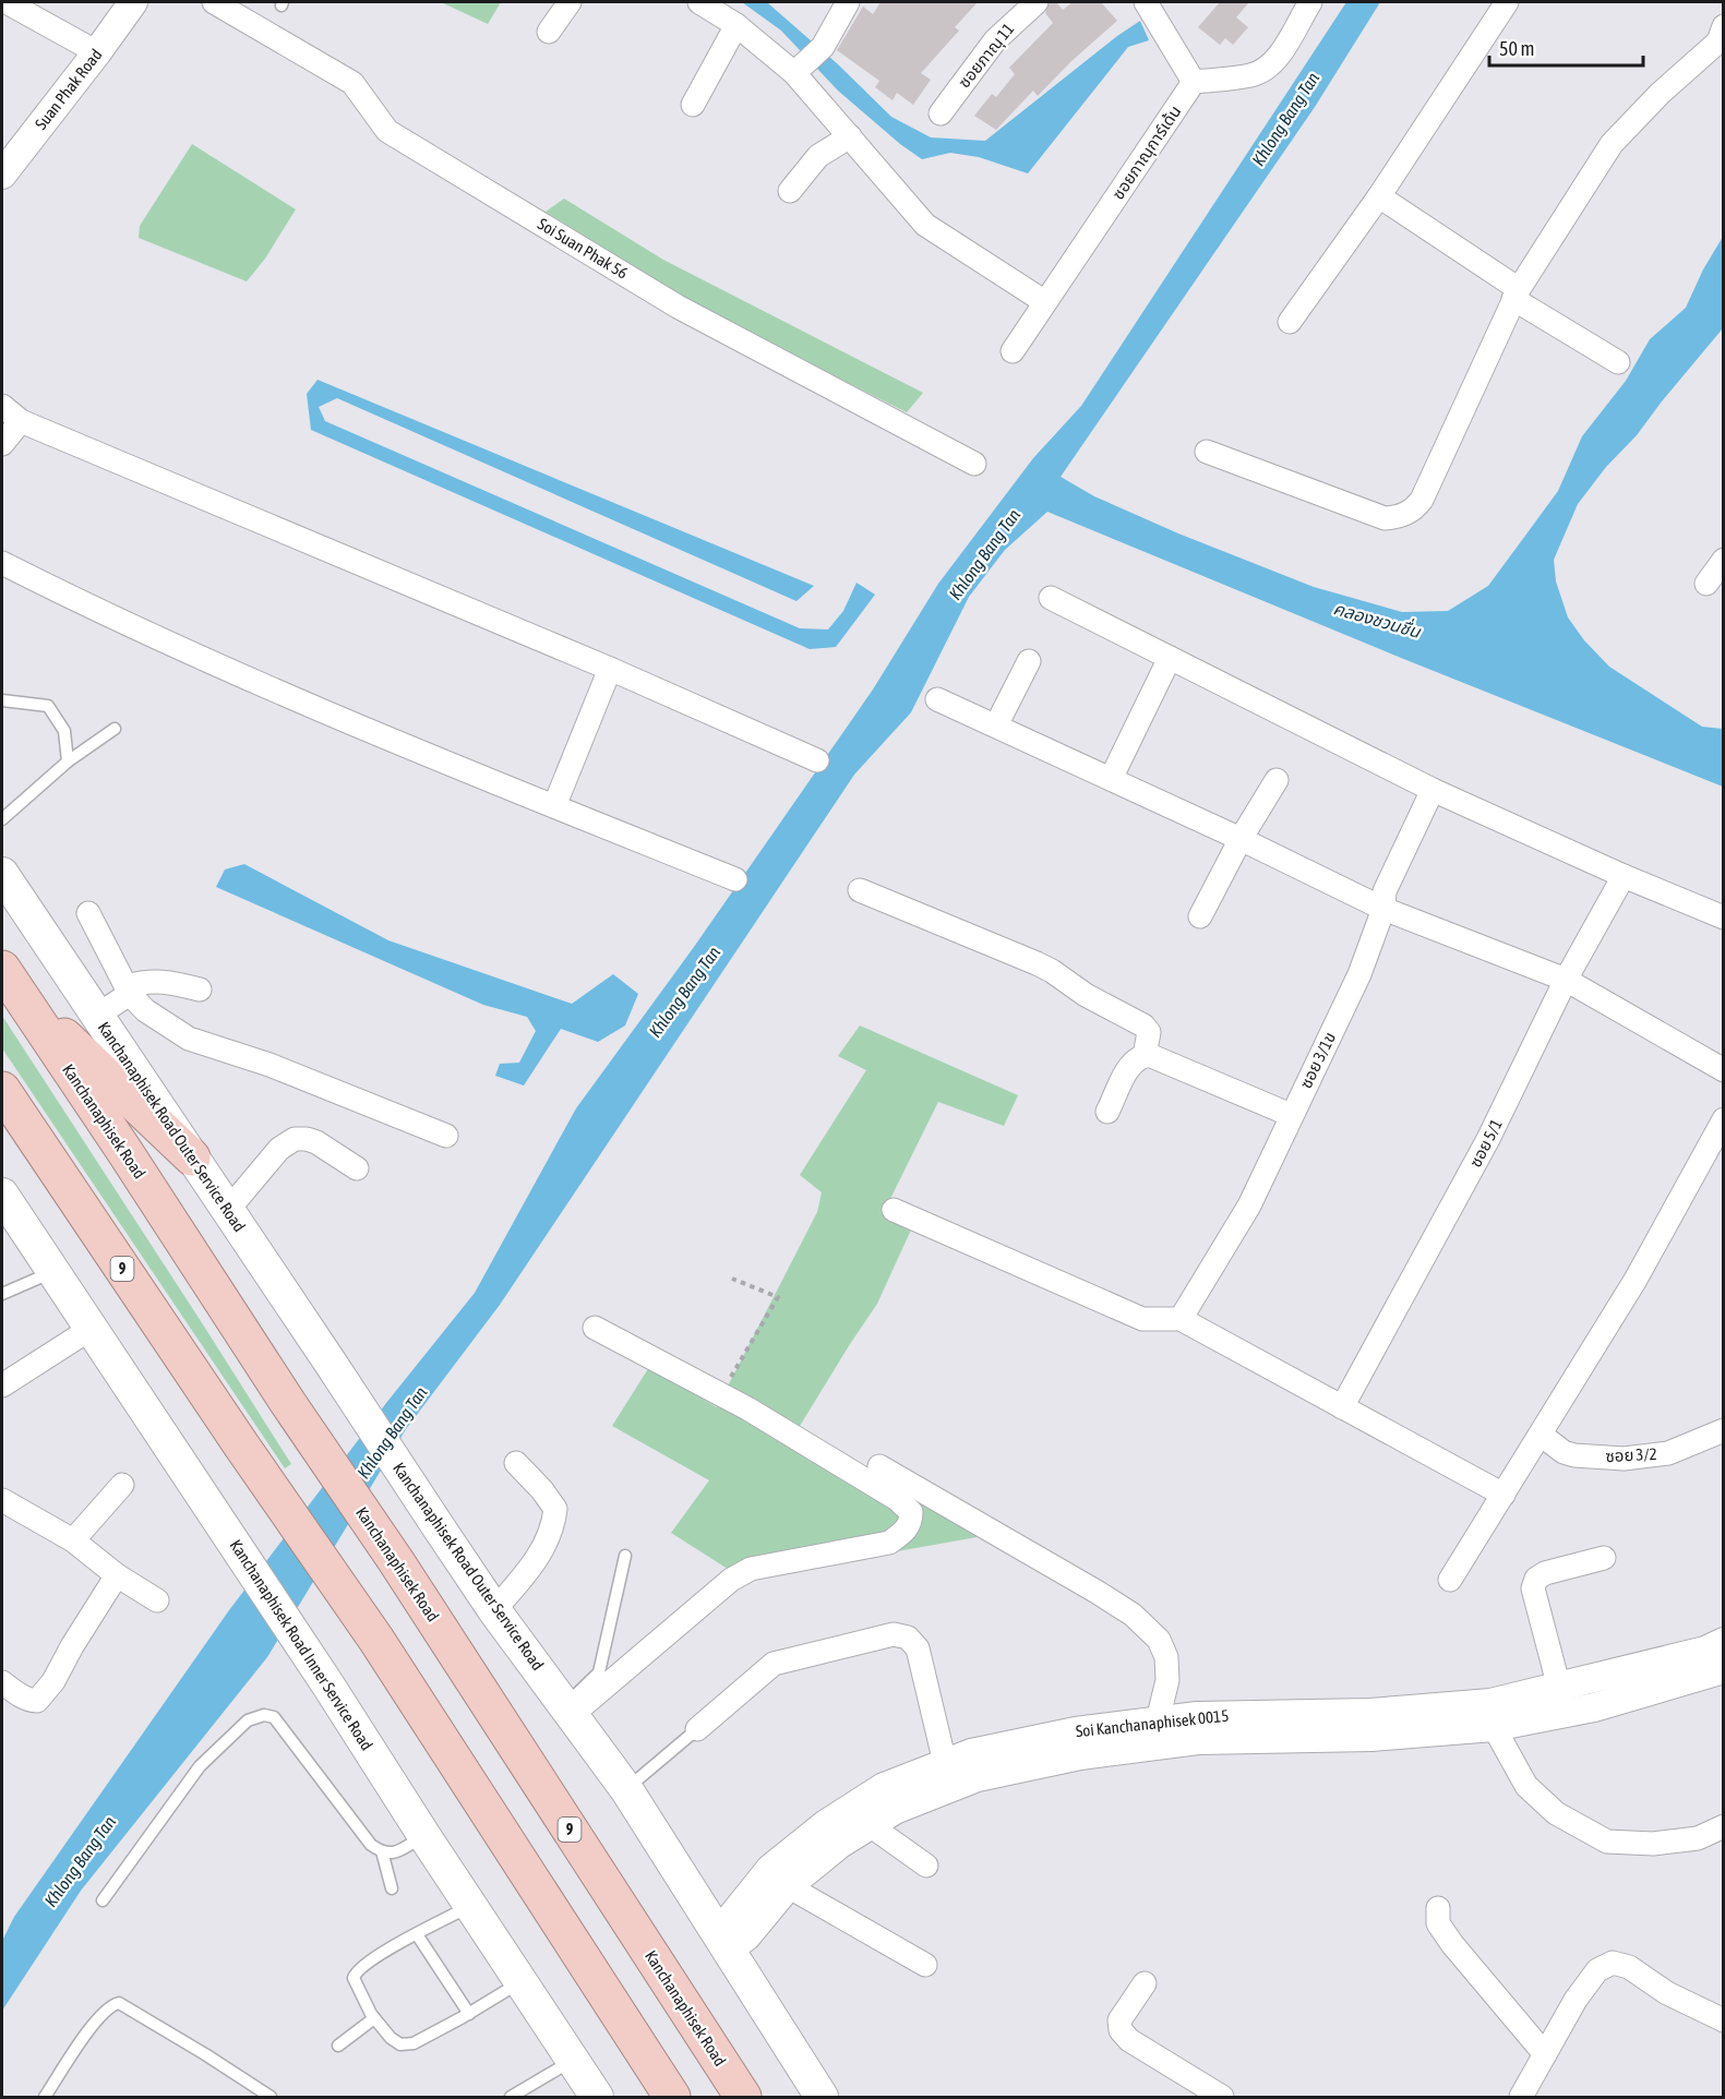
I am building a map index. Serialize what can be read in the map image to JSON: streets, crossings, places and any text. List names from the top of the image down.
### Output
{
  "streets": {
    "highway": ["Kanchanaphisek Road", "9"],
    "main road": ["Kanchanaphisek Road Outer Service Road", "Kanchanaphisek Road Inner Service Road"],
    "street": [
      "ซอยภาณุ 11",
      "Suan Phak Road",
      "ซอยภาณุการ์เด้น",
      "Soi Suan Phak 56",
      "ซอย 3/1ข",
      "ซอย 5/1",
      "ซอย 3/2",
      "Soi Kanchanaphisek 0015"
    ]
  },
  "crossings": [
    ["Kanchanaphisek Road Outer Service Road", "Soi Kanchanaphisek 0015"]
  ],
  "water": ["Khlong Bang Tan", "คลองชวนชื่น"],
  "scale_bar": "50 m"
}
